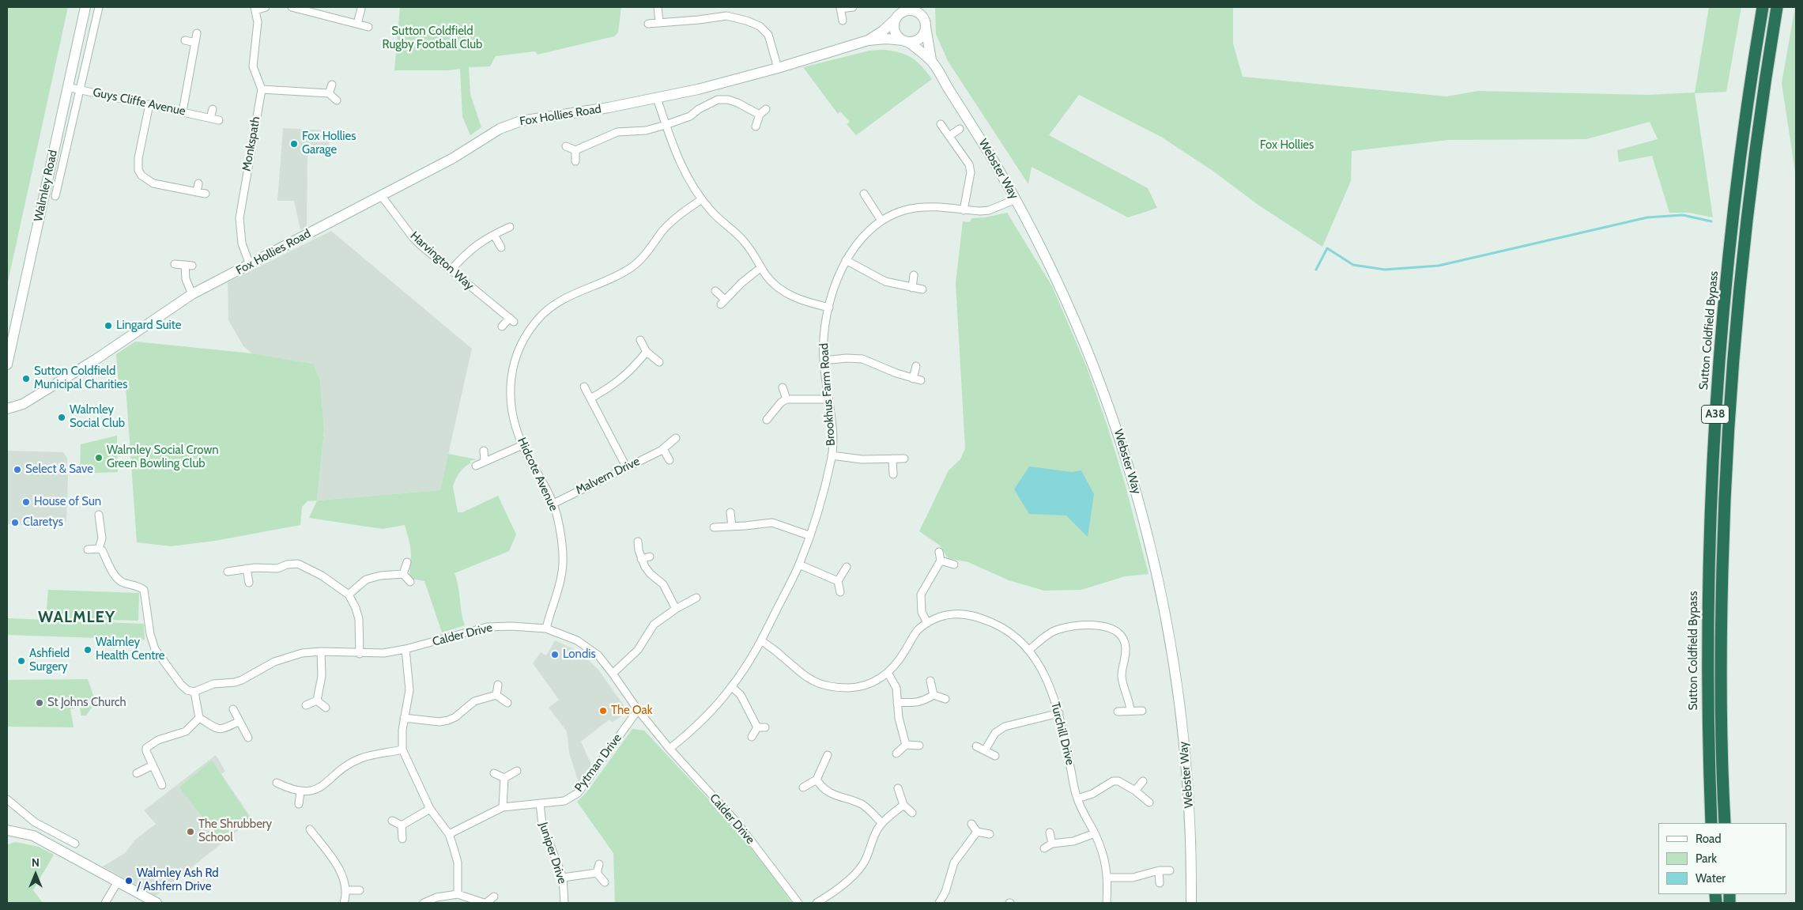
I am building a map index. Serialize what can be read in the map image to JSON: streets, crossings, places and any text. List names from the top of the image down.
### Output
{
  "streets": {
    "highway": ["Sutton Coldfield Bypass", "A38"],
    "street": [
      "Guys Cliffe Avenue",
      "Fox Hollies Road",
      "Monkspath",
      "Webster Way",
      "Walmley Road",
      "Harvington Way",
      "Brookhus Farm Road",
      "Hidcote Avenue",
      "Malvern Drive",
      "Calder Drive",
      "Turchill Drive",
      "Pytman Drive",
      "Juniper Drive"
    ]
  },
  "crossings": [
    ["Guys Cliffe Avenue", "Walmley Road"],
    ["Fox Hollies Road", "Monkspath"],
    ["Fox Hollies Road", "Webster Way"],
    ["Fox Hollies Road", "Harvington Way"],
    ["Webster Way", "Brookhus Farm Road"],
    ["Brookhus Farm Road", "Calder Drive"],
    ["Brookhus Farm Road", "Turchill Drive"],
    ["Hidcote Avenue", "Malvern Drive"],
    ["Hidcote Avenue", "Calder Drive"],
    ["Calder Drive", "Pytman Drive"],
    ["Pytman Drive", "Juniper Drive"]
  ],
  "districts": ["WALMLEY"],
  "parks": ["Sutton Coldfield Rugby Football Club", "Fox Hollies"],
  "places": [
    "Fox Hollies Garage",
    "Lingard Suite",
    "Sutton Coldfield Municipal Charities",
    "Walmley Social Club",
    "Walmley Social Crown Green Bowling Club",
    "Select & Save",
    "House of Sun",
    "Claretys",
    "Walmley Health Centre",
    "Londis",
    "Ashfield Surgery",
    "St Johns Church",
    "The Oak",
    "The Shrubbery School",
    "Walmley Ash Rd / Ashfern Drive"
  ],
  "legend": ["Road", "Park", "Water"],
  "north": "top"
}
